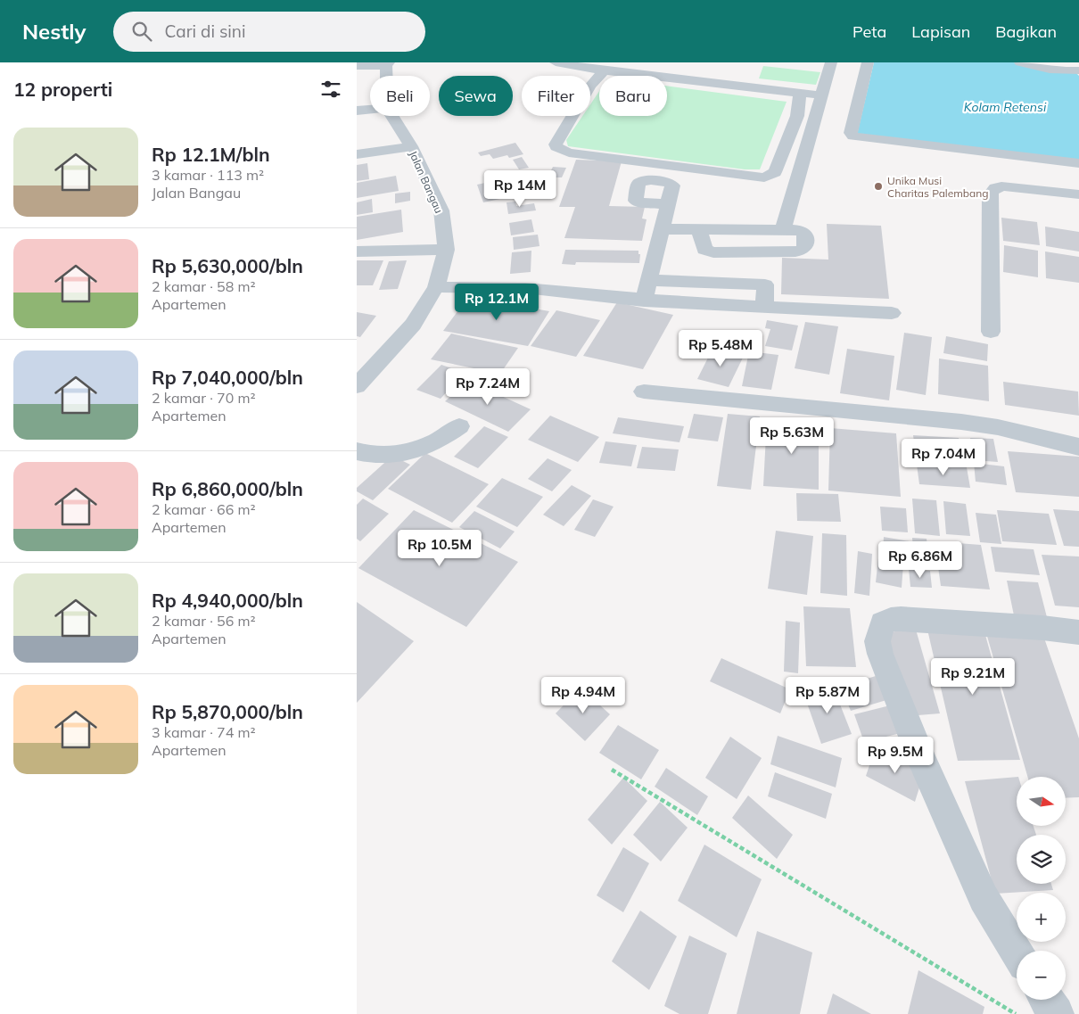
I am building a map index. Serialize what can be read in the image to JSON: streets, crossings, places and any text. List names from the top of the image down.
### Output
{
  "streets": {
    "street": ["Jalan Bangau"]
  },
  "water": ["Kolam Retensi"],
  "places": ["Unika Musi Charitas Palembang"],
  "north": "right",
  "page": {
    "header": "Nestly",
    "search": "Cari di sini",
    "nav": ["Peta", "Lapisan", "Bagikan"],
    "heading": "12 properti",
    "chip": [
      "Beli",
      "Sewa",
      "Filter",
      "Baru"
    ],
    "list": [
      {
        "name": "Rp 12.1M/bln",
        "note": "3 kamar · 113 m² · Jalan Bangau"
      },
      {
        "name": "Rp 5,630,000/bln",
        "note": "2 kamar · 58 m² · Apartemen"
      },
      {
        "name": "Rp 7,040,000/bln",
        "note": "2 kamar · 70 m² · Apartemen"
      },
      {
        "name": "Rp 6,860,000/bln",
        "note": "2 kamar · 66 m² · Apartemen"
      },
      {
        "name": "Rp 4,940,000/bln",
        "note": "2 kamar · 56 m² · Apartemen"
      },
      {
        "name": "Rp 5,870,000/bln",
        "note": "3 kamar · 74 m² · Apartemen"
      }
    ],
    "price": [
      "Rp 14M",
      "Rp 12.1M",
      "Rp 5.48M",
      "Rp 7.24M",
      "Rp 5.63M",
      "Rp 7.04M",
      "Rp 10.5M",
      "Rp 6.86M",
      "Rp 9.21M",
      "Rp 4.94M",
      "Rp 5.87M",
      "Rp 9.5M"
    ],
    "map_buttons": ["+", "−"]
  }
}
